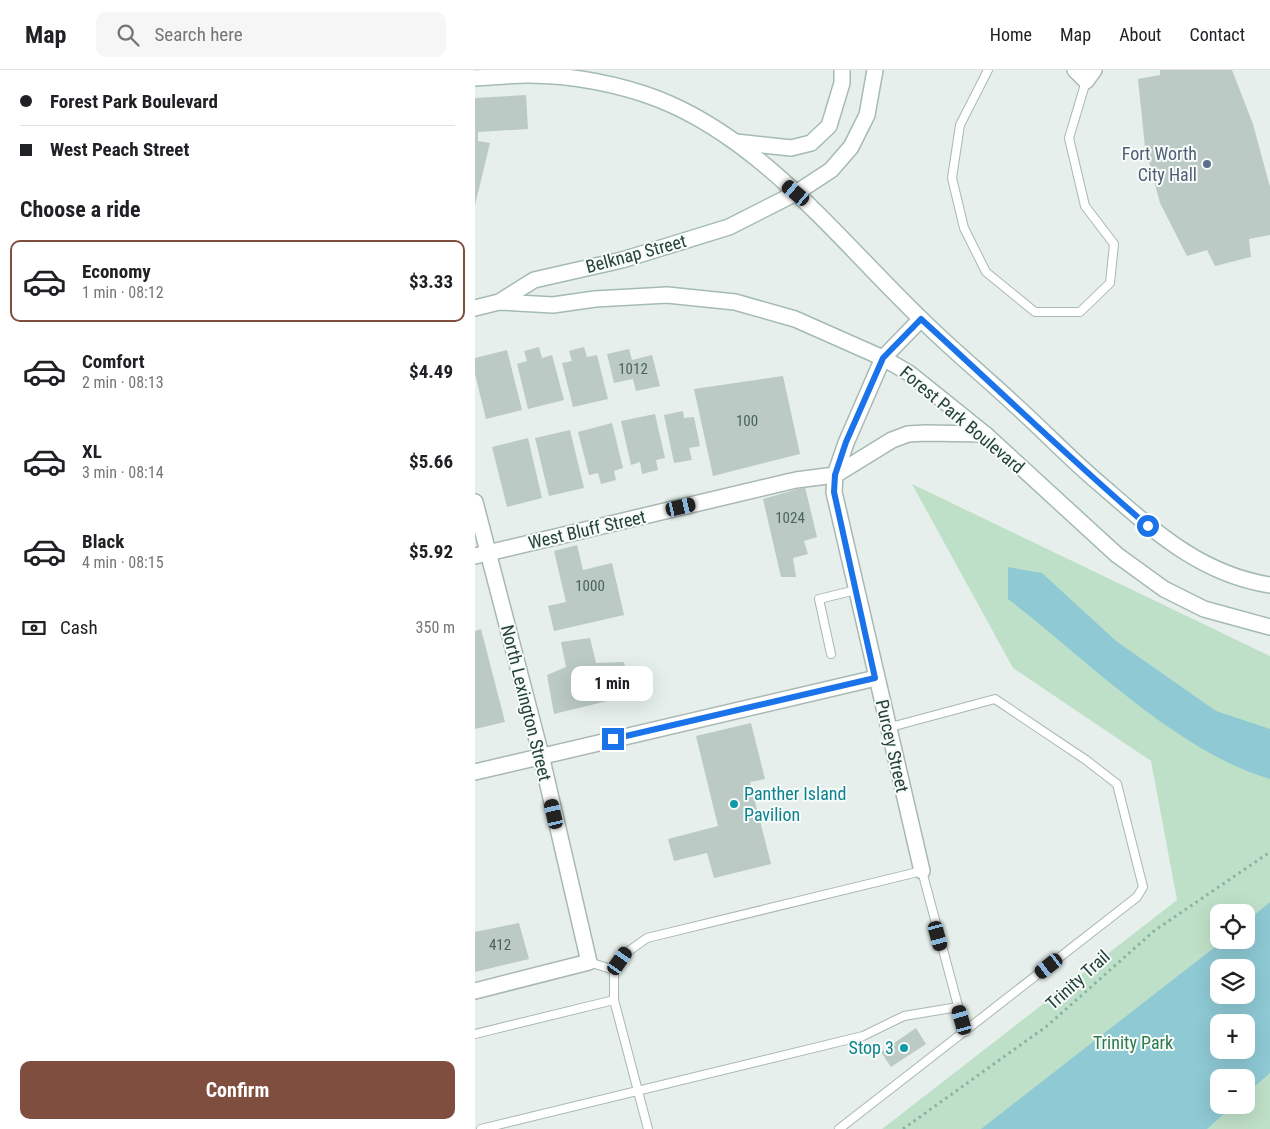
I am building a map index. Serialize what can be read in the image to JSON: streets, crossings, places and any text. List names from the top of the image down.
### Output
{
  "streets": {
    "main road": [
      "Belknap Street",
      "Forest Park Boulevard",
      "West Bluff Street",
      "North Lexington Street",
      "Purcey Street"
    ],
    "path": ["Trinity Trail"]
  },
  "crossings": [
    ["Belknap Street", "Forest Park Boulevard"],
    ["Forest Park Boulevard", "West Bluff Street"],
    ["Forest Park Boulevard", "Purcey Street"],
    ["West Bluff Street", "North Lexington Street"],
    ["West Bluff Street", "Purcey Street"]
  ],
  "parks": ["Trinity Park"],
  "places": ["Fort Worth City Hall", "Panther Island Pavilion", "Stop 3"],
  "house_numbers": [
    "1012",
    "100",
    "1024",
    "1000",
    "412"
  ],
  "page": {
    "header": "Map",
    "search": "Search here",
    "nav": [
      "Home",
      "Map",
      "About",
      "Contact"
    ],
    "banner": ["Forest Park Boulevard", "West Peach Street"],
    "heading": "Choose a ride",
    "list": [
      {
        "name": "Economy",
        "note": "1 min · 08:12",
        "value": "$3.33"
      },
      {
        "name": "Comfort",
        "note": "2 min · 08:13",
        "value": "$4.49"
      },
      {
        "name": "XL",
        "note": "3 min · 08:14",
        "value": "$5.66"
      },
      {
        "name": "Black",
        "note": "4 min · 08:15",
        "value": "$5.92"
      }
    ],
    "pay": ["Cash", "350 m"],
    "bubble": "1 min",
    "map_buttons": ["+", "−"],
    "buttons": "Confirm"
  }
}
